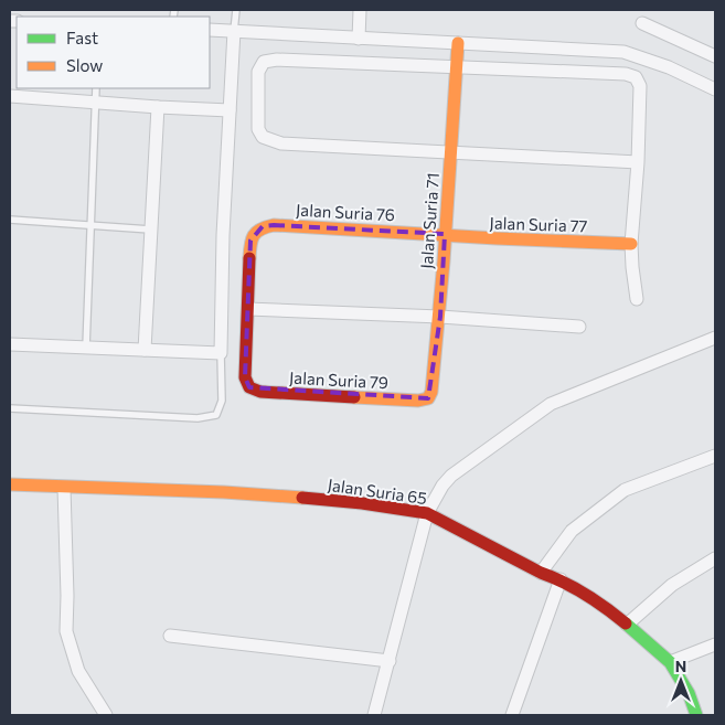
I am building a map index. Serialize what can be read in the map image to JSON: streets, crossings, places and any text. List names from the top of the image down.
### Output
{
  "streets": {
    "street": [
      "Jalan Suria 76",
      "Jalan Suria 71",
      "Jalan Suria 77",
      "Jalan Suria 79",
      "Jalan Suria 65"
    ]
  },
  "crossings": [
    ["Jalan Suria 76", "Jalan Suria 71"],
    ["Jalan Suria 76", "Jalan Suria 77"],
    ["Jalan Suria 76", "Jalan Suria 79"],
    ["Jalan Suria 71", "Jalan Suria 77"],
    ["Jalan Suria 71", "Jalan Suria 79"]
  ],
  "legend": ["Fast", "Slow"],
  "north": "top"
}
